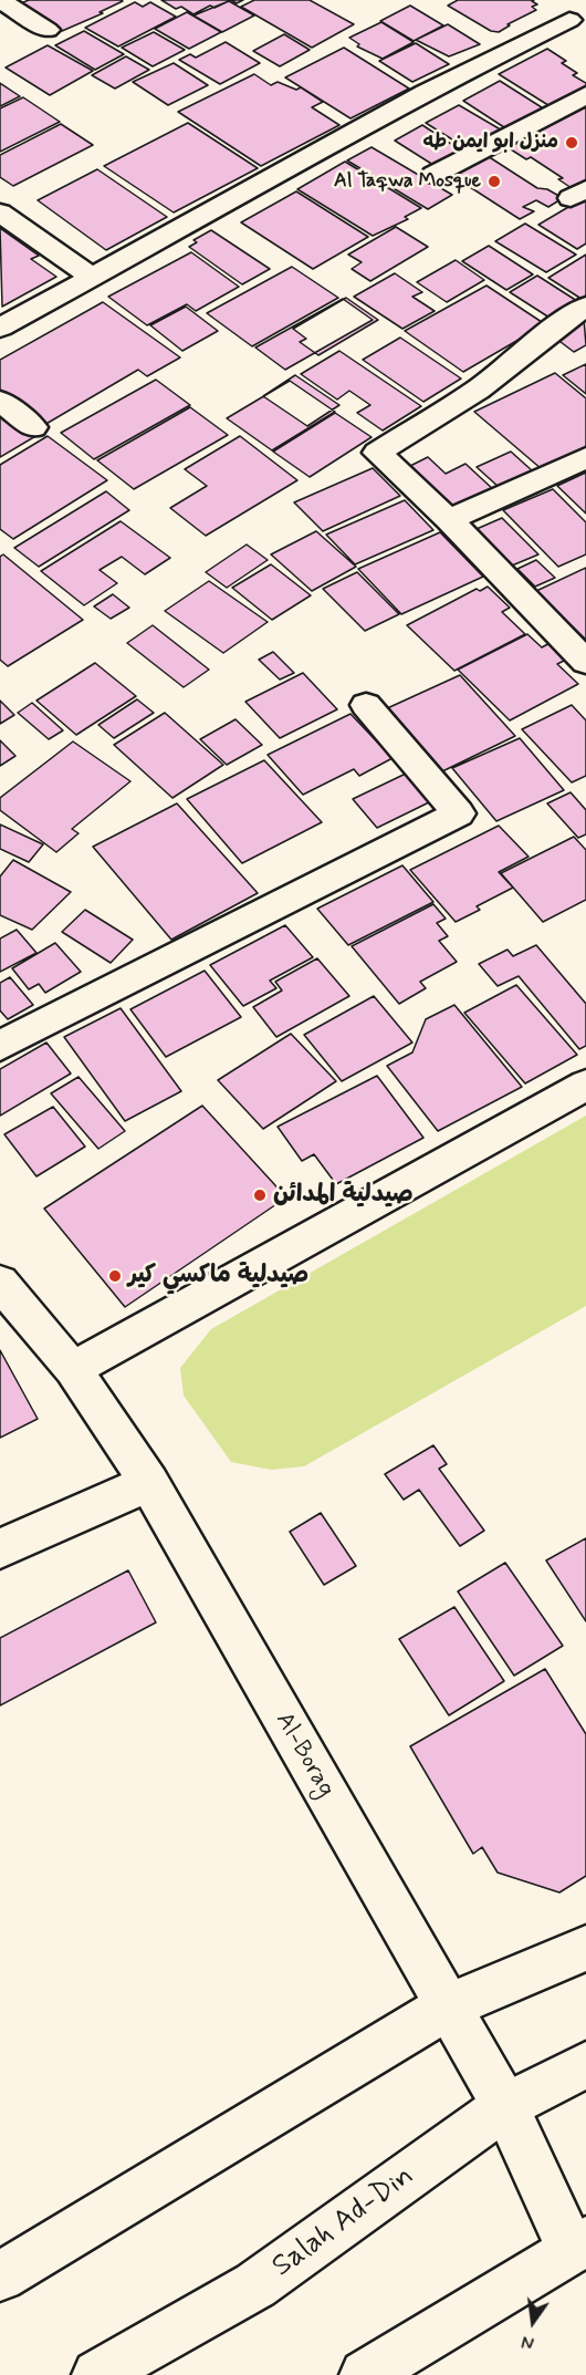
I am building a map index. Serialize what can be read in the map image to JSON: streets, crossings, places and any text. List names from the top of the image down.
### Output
{
  "streets": {
    "main road": ["Al-Borag", "Salah Ad-Din"]
  },
  "crossings": [
    ["Al-Borag", "Salah Ad-Din"]
  ],
  "places": [
    "منزل ابو ايمن طه",
    "Al Taqwa Mosque",
    "صيدلية المدائن",
    "صيدلية ماكسي كير"
  ],
  "north": "bottom"
}
